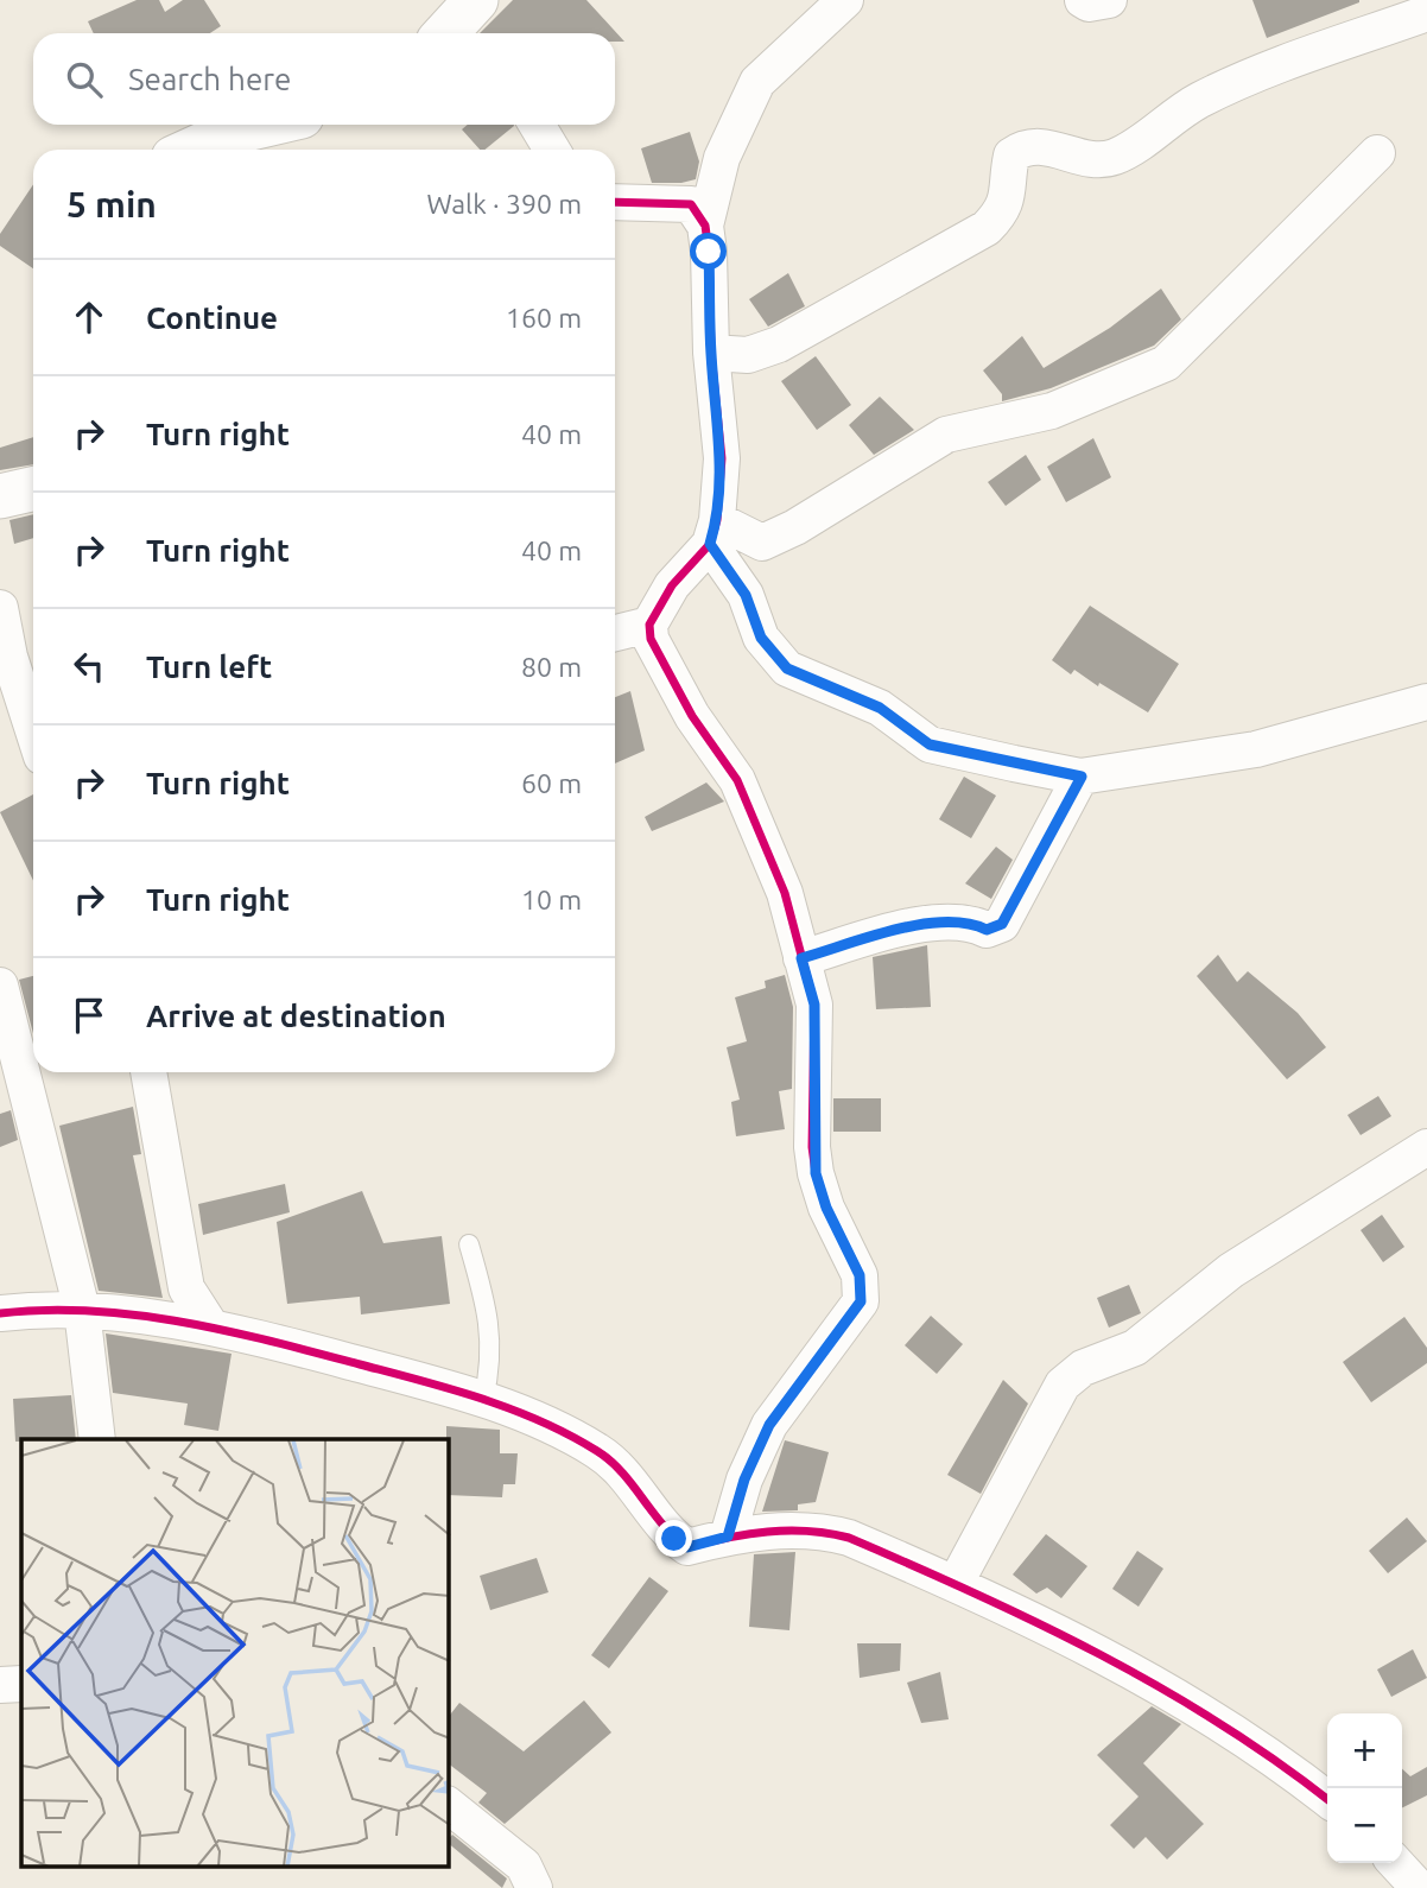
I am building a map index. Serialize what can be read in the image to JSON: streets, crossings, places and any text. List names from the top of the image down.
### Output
{
  "page": {
    "search": "Search here",
    "heading": ["5 min", "Walk · 390 m"],
    "list": [
      ["Continue", "160 m"],
      ["Turn right", "40 m"],
      ["Turn right", "40 m"],
      ["Turn left", "80 m"],
      ["Turn right", "60 m"],
      ["Turn right", "10 m"],
      "Arrive at destination"
    ],
    "map_buttons": ["+", "−"]
  }
}
